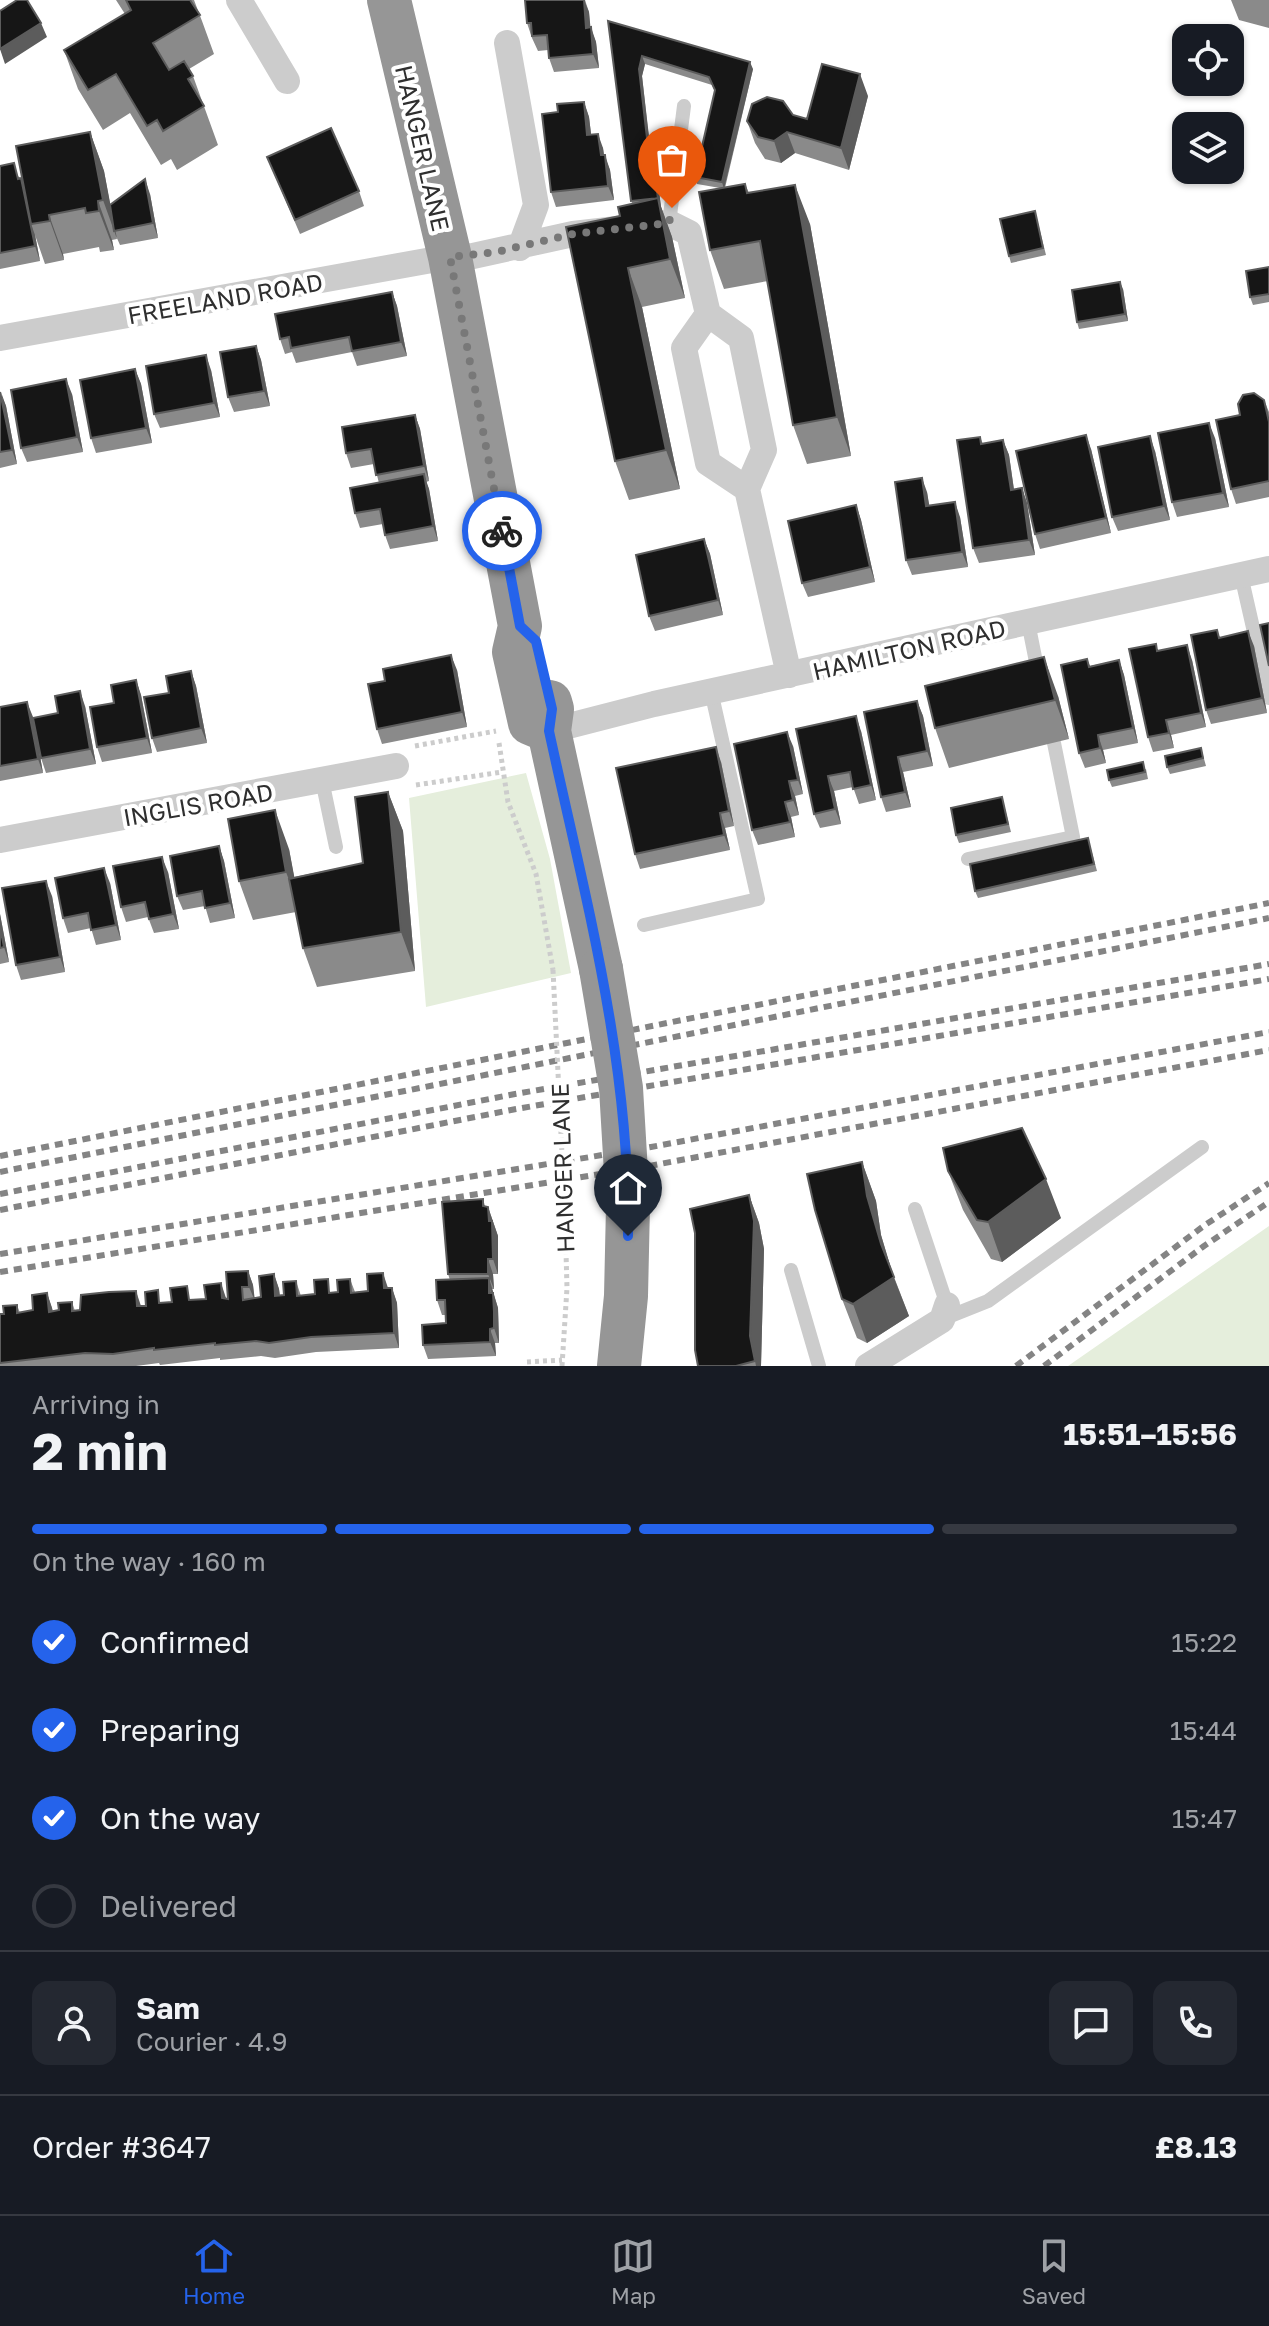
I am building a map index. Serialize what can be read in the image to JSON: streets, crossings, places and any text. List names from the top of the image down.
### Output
{
  "streets": {
    "highway": ["HANGER LANE"],
    "street": ["FREELAND ROAD", "HAMILTON ROAD", "INGLIS ROAD"]
  },
  "crossings": [
    ["HANGER LANE", "FREELAND ROAD"],
    ["HANGER LANE", "HAMILTON ROAD"]
  ],
  "page": {
    "heading": ["2 min", "Arriving in", "15:51–15:56"],
    "panel": [
      "Sam",
      "Courier · 4.9",
      "Order #3647",
      "£8.13"
    ],
    "bar": "On the way · 160 m",
    "list": [
      ["Confirmed", "15:22"],
      ["Preparing", "15:44"],
      ["On the way", "15:47"],
      "Delivered"
    ],
    "tabs": ["Home", "Map", "Saved"]
  }
}
